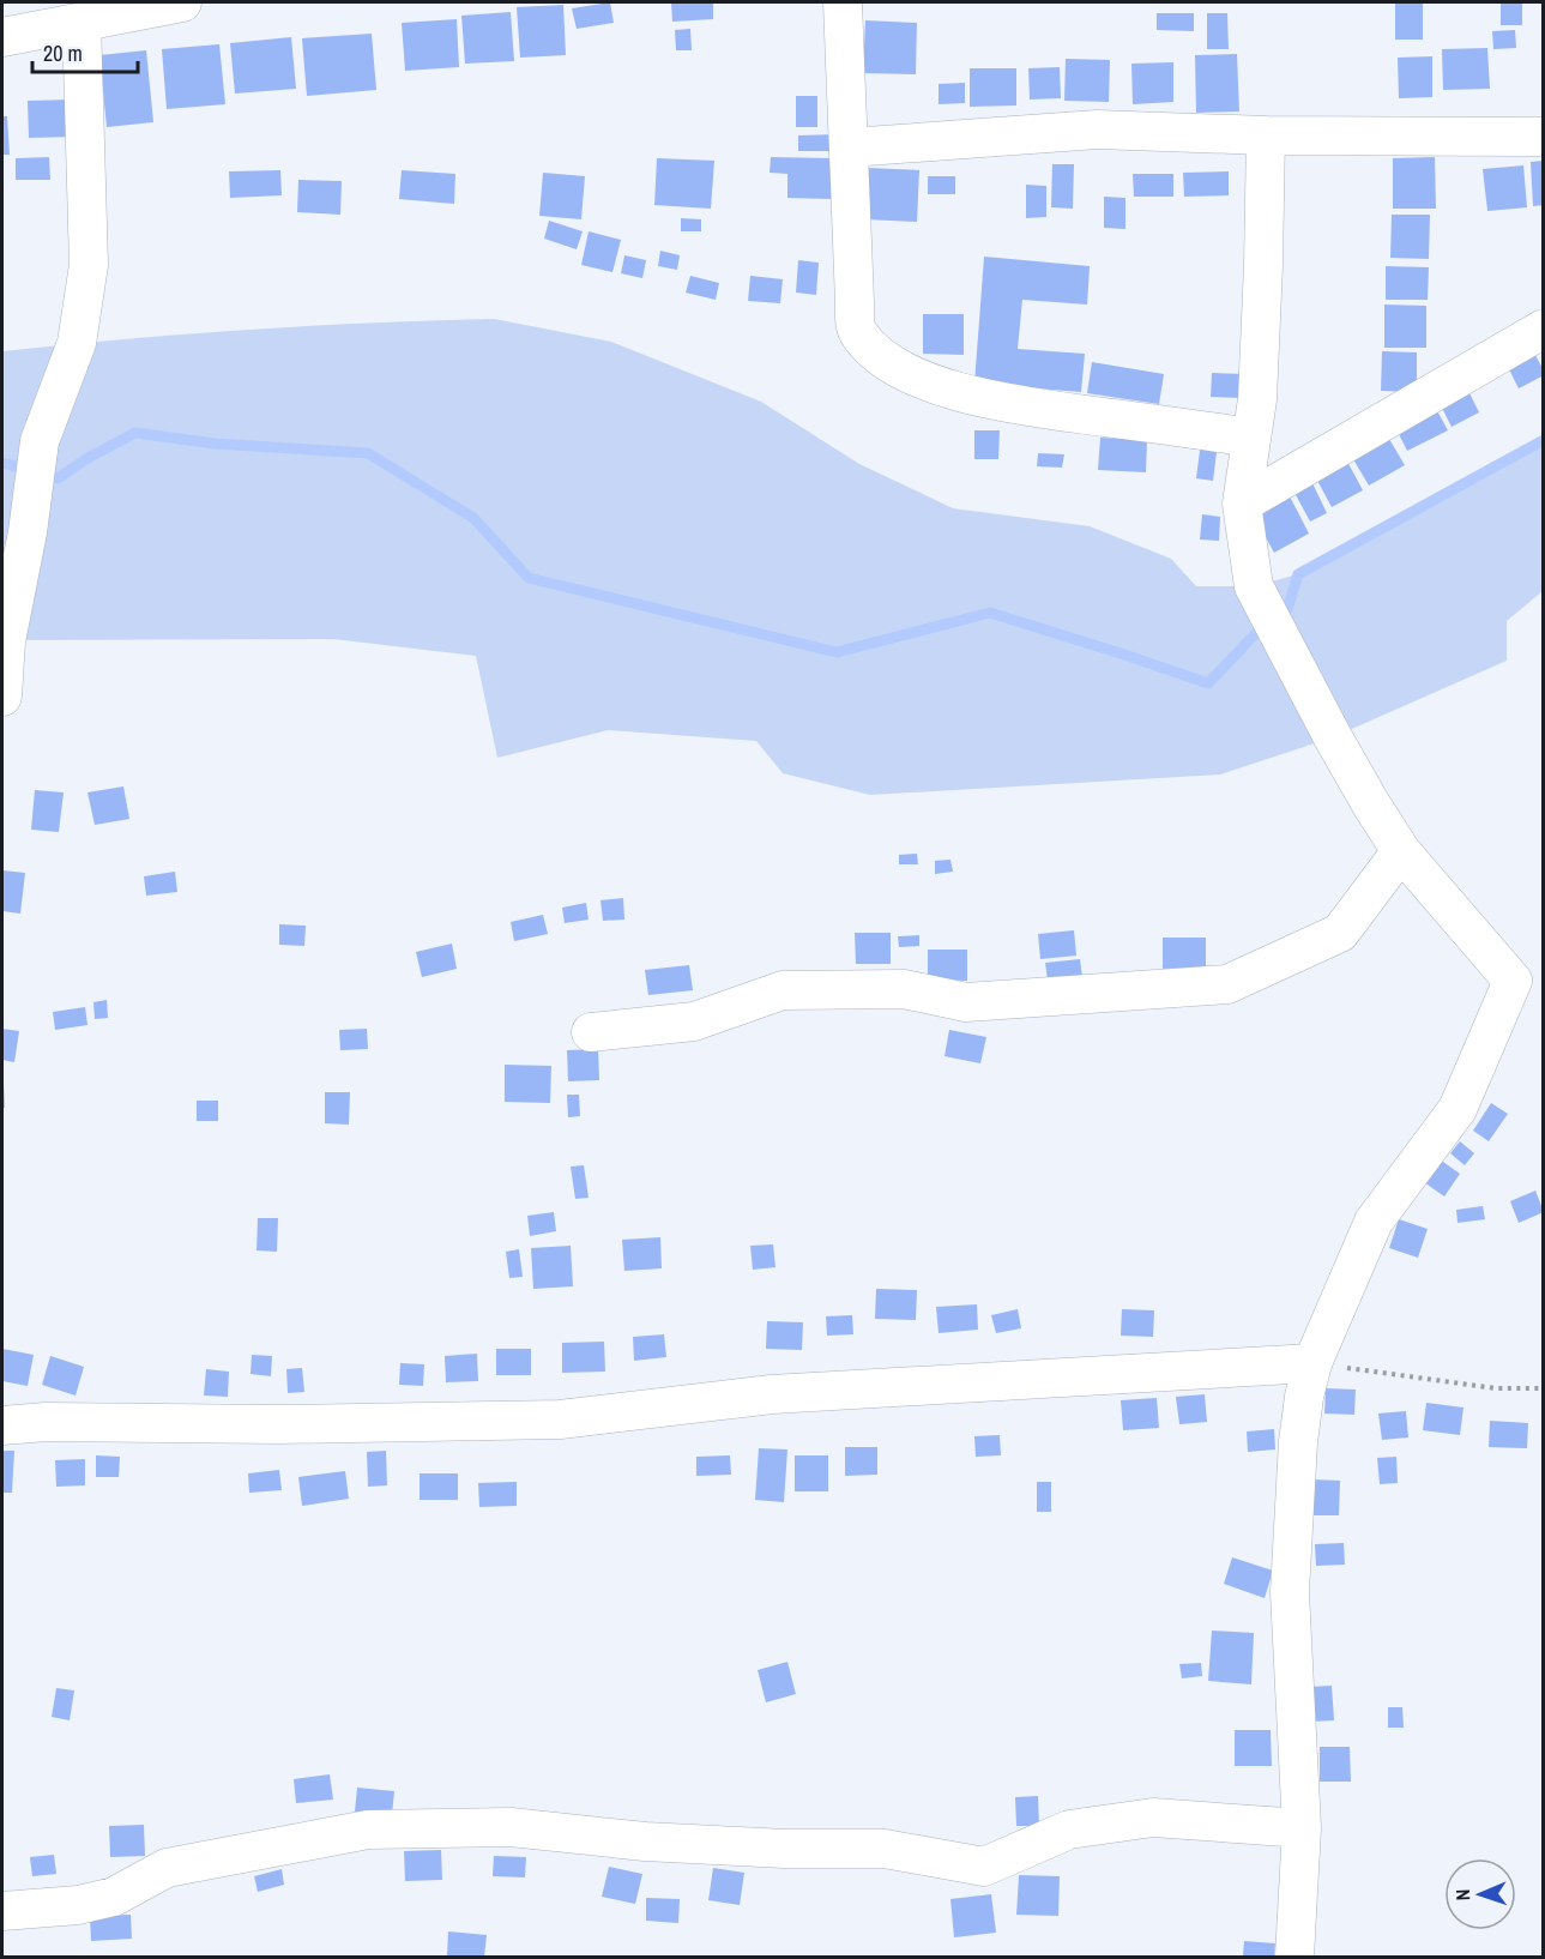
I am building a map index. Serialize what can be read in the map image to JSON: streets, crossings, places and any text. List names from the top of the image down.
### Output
{
  "scale_bar": "20 m",
  "north": "left"
}
